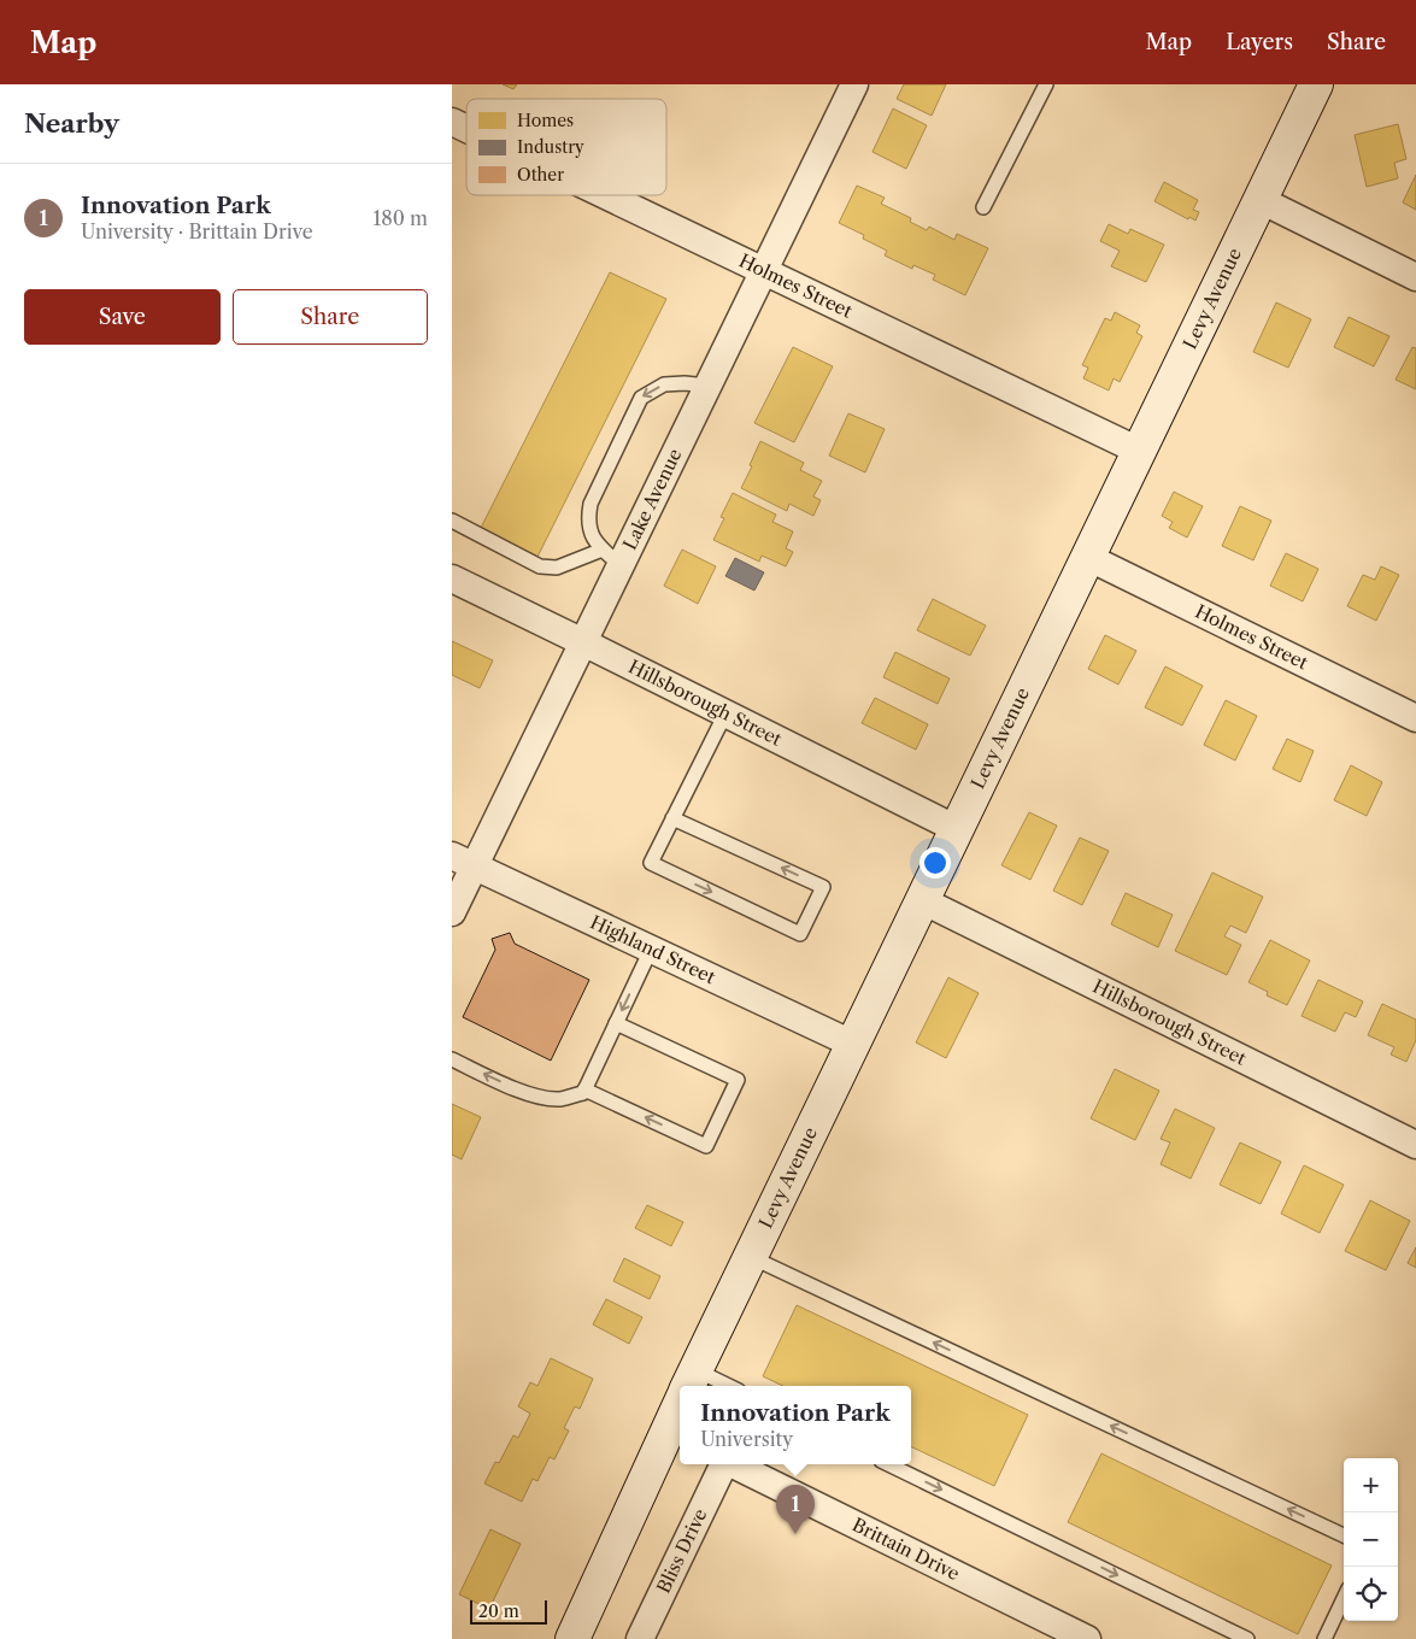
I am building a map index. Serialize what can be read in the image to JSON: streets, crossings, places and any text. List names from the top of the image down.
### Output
{
  "streets": {
    "street": [
      "Holmes Street",
      "Levy Avenue",
      "Lake Avenue",
      "Hillsborough Street",
      "Highland Street",
      "Bliss Drive",
      "Brittain Drive"
    ]
  },
  "crossings": [
    ["Holmes Street", "Levy Avenue"],
    ["Holmes Street", "Lake Avenue"],
    ["Levy Avenue", "Hillsborough Street"],
    ["Levy Avenue", "Highland Street"],
    ["Lake Avenue", "Hillsborough Street"],
    ["Lake Avenue", "Highland Street"]
  ],
  "legend": ["Homes", "Industry", "Other"],
  "scale_bar": "20 m",
  "page": {
    "header": "Map",
    "nav": ["Map", "Layers", "Share"],
    "heading": "Nearby",
    "list": [
      {
        "mark": "1",
        "name": "Innovation Park",
        "note": "University · Brittain Drive",
        "value": "180 m"
      }
    ],
    "buttons": ["Save", "Share"],
    "popup": ["Innovation Park", "University"],
    "map_buttons": ["+", "−"],
    "pins": "1",
    "scale": "20 m"
  }
}
